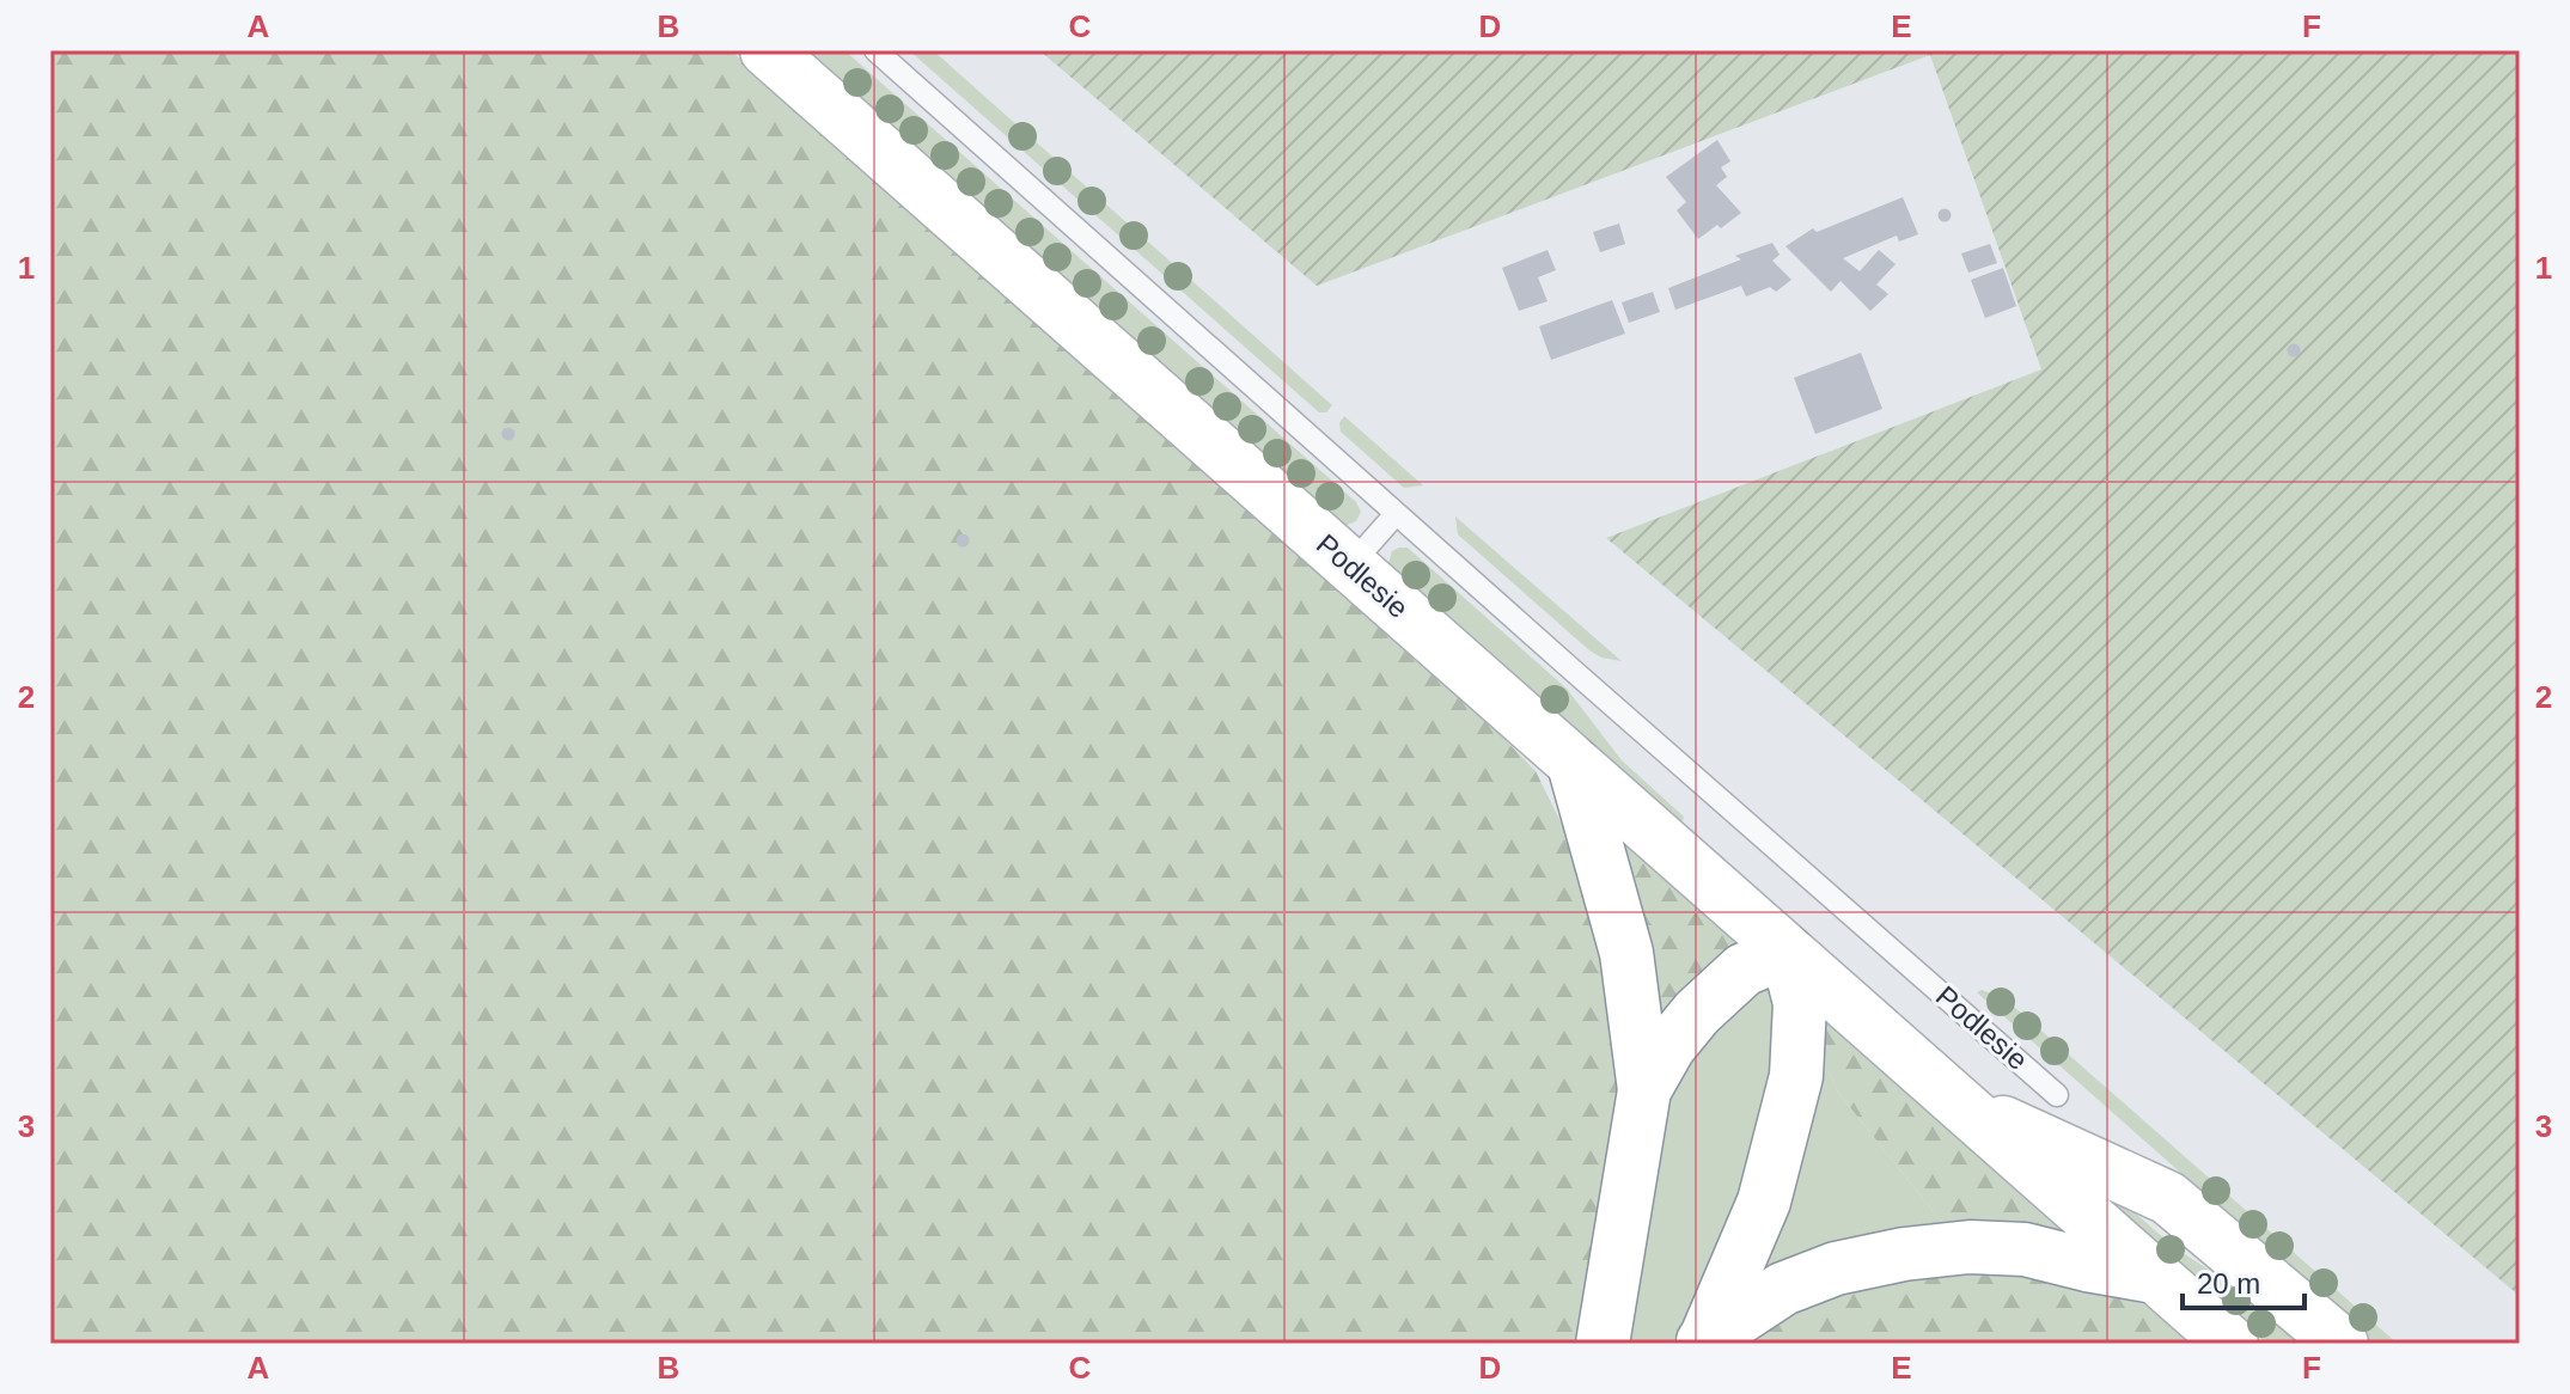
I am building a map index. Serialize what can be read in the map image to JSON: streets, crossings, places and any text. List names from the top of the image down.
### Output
{
  "streets": {
    "main road": ["Podlesie"]
  },
  "scale_bar": "20 m",
  "grid": {
    "columns": [
      "A",
      "B",
      "C",
      "D",
      "E",
      "F"
    ],
    "rows": ["1", "2", "3"]
  }
}
